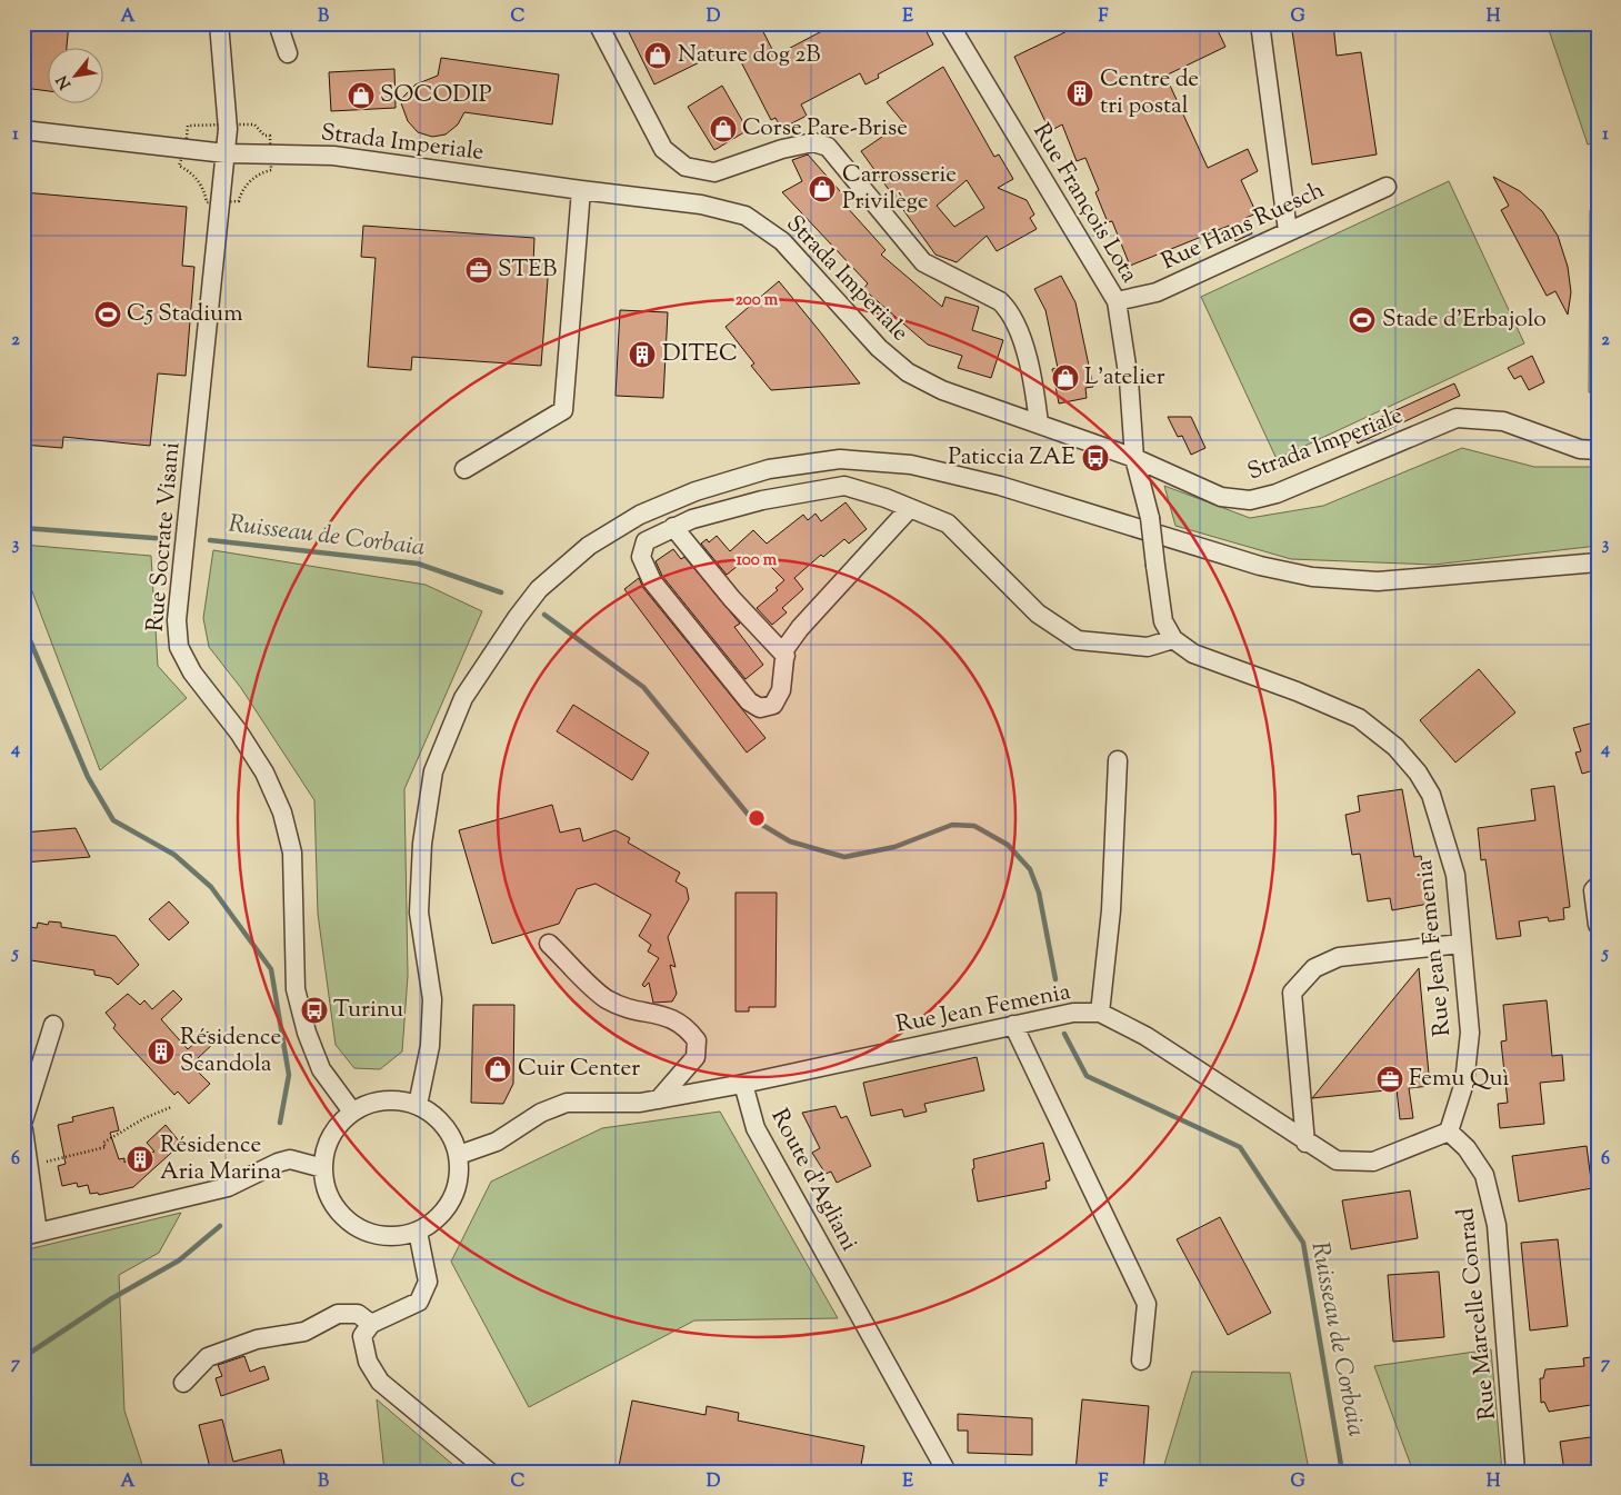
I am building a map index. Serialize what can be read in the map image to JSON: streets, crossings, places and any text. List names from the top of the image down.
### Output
{
  "streets": {
    "street": [
      "Strada Imperiale",
      "Rue François Lota",
      "Rue Hans Ruesch",
      "Rue Socrate Visani",
      "Rue Jean Femenia",
      "Route d'Agliani",
      "Rue Marcelle Conrad"
    ]
  },
  "crossings": [
    ["Strada Imperiale", "Rue François Lota"],
    ["Strada Imperiale", "Rue Socrate Visani"],
    ["Rue François Lota", "Rue Hans Ruesch"],
    ["Rue Jean Femenia", "Route d'Agliani"],
    ["Rue Jean Femenia", "Rue Marcelle Conrad"]
  ],
  "water": ["Ruisseau de Corbaia"],
  "places": {
    "shop": [
      "Nature dog 2B",
      "SOCODIP",
      "Corse Pare-Brise",
      "Carrosserie Privilège",
      "L'atelier",
      "Cuir Center"
    ],
    "building": [
      "Centre de tri postal",
      "DITEC",
      "Résidence Scandola",
      "Résidence Aria Marina"
    ],
    "office": ["STEB", "Femu Quì"],
    "sports": ["C5 Stadium", "Stade d'Erbajolo"],
    "bus stop": ["Paticcia ZAE", "Turinu"]
  },
  "north": "bottom left",
  "grid": {
    "columns": [
      "A",
      "B",
      "C",
      "D",
      "E",
      "F",
      "G",
      "H"
    ],
    "rows": [
      "1",
      "2",
      "3",
      "4",
      "5",
      "6",
      "7"
    ]
  },
  "rings": ["200 m", "100 m"]
}
